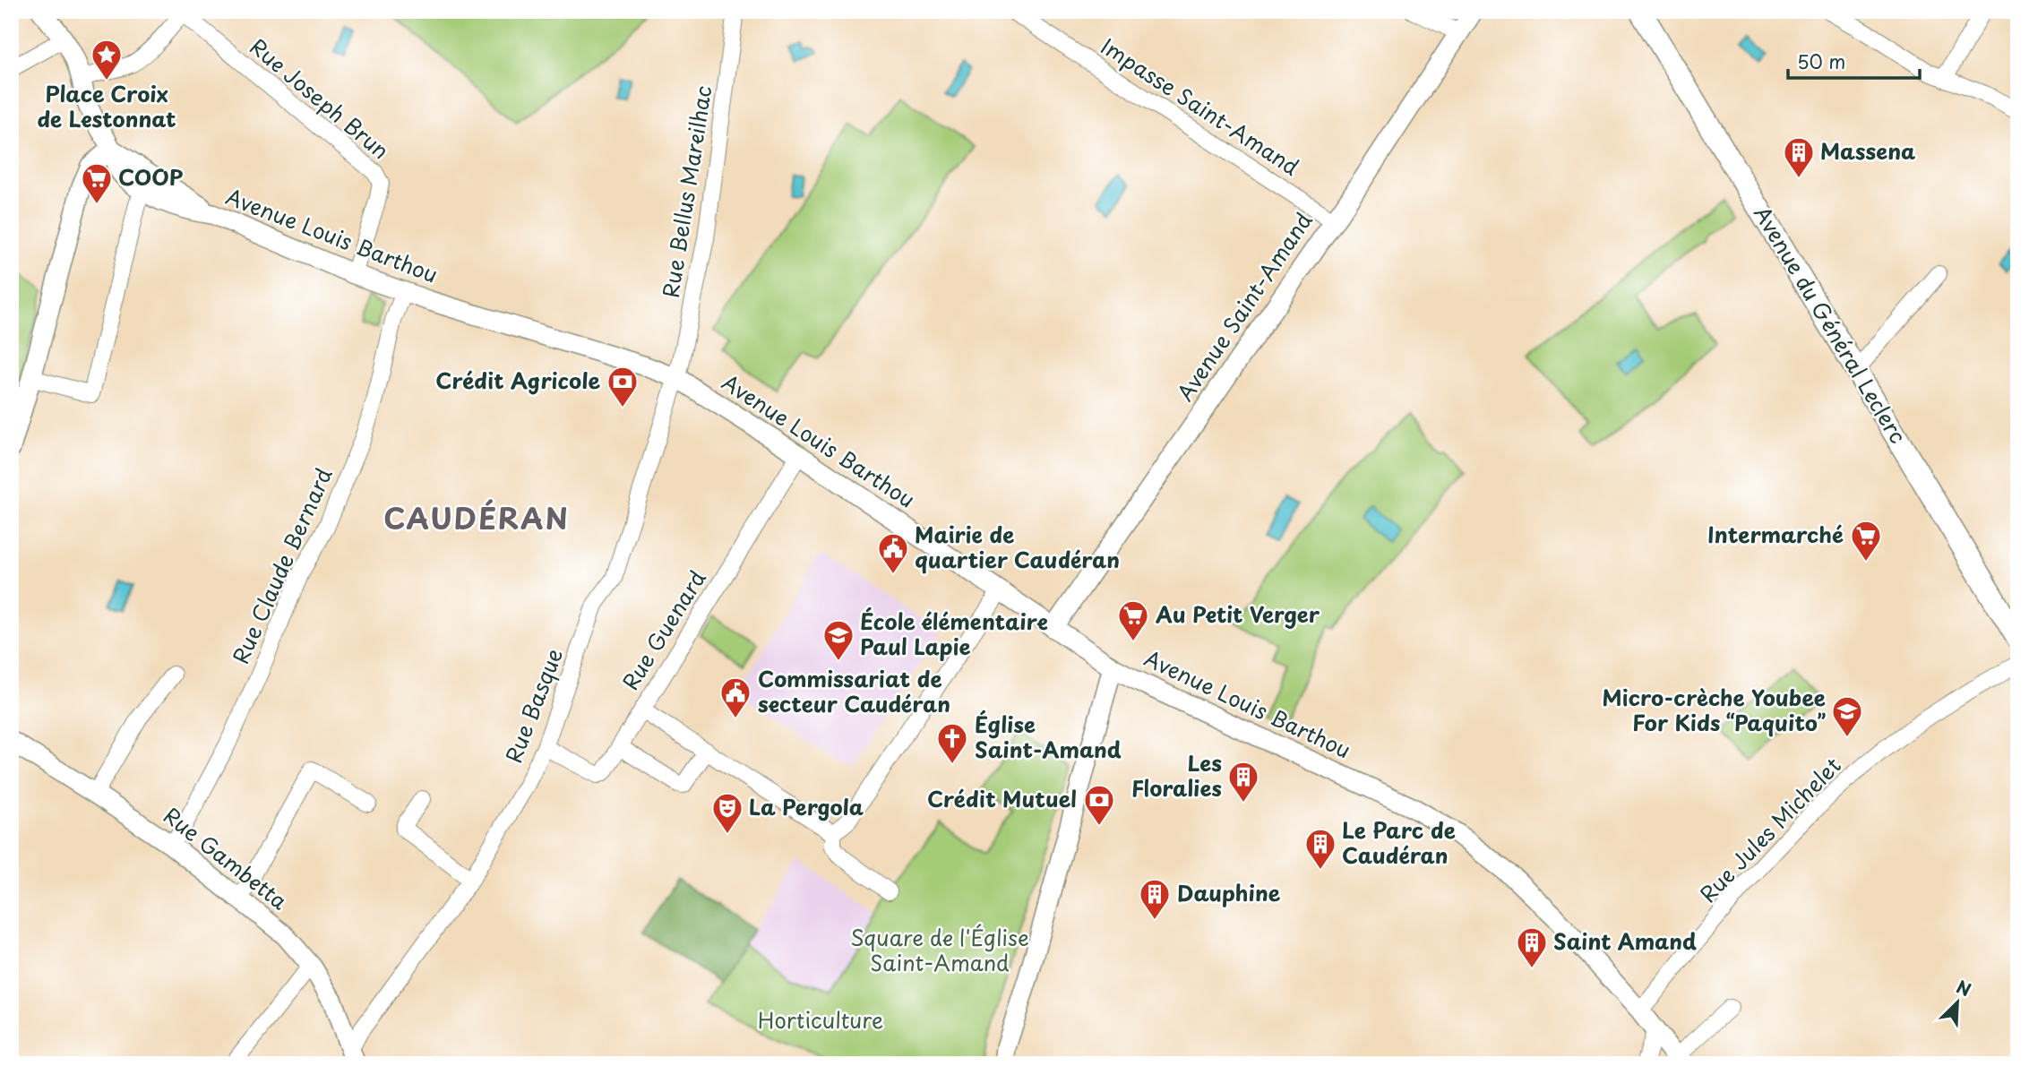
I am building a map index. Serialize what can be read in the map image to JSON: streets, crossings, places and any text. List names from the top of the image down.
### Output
{
  "streets": {
    "main road": ["Avenue du Général Leclerc"],
    "street": [
      "Rue Joseph Brun",
      "Impasse Saint-Amand",
      "Rue Bellus Mareilhac",
      "Avenue Louis Barthou",
      "Avenue Saint-Amand",
      "Rue Claude Bernard",
      "Rue Guenard",
      "Rue Basque",
      "Rue Jules Michelet",
      "Rue Gambetta"
    ]
  },
  "crossings": [
    ["Rue Joseph Brun", "Avenue Louis Barthou"],
    ["Impasse Saint-Amand", "Avenue Saint-Amand"],
    ["Rue Bellus Mareilhac", "Avenue Louis Barthou"],
    ["Rue Bellus Mareilhac", "Rue Basque"],
    ["Avenue Louis Barthou", "Avenue Saint-Amand"],
    ["Avenue Louis Barthou", "Rue Claude Bernard"],
    ["Avenue Louis Barthou", "Rue Guenard"],
    ["Avenue Louis Barthou", "Rue Basque"],
    ["Avenue Louis Barthou", "Rue Jules Michelet"],
    ["Rue Claude Bernard", "Rue Gambetta"],
    ["Rue Guenard", "Rue Basque"],
    ["Rue Basque", "Rue Gambetta"]
  ],
  "districts": ["CAUDÉRAN"],
  "parks": ["Square de l'Église Saint-Amand", "Horticulture"],
  "places": {
    "place": ["Place Croix de Lestonnat"],
    "building": [
      "Massena",
      "Les Floralies",
      "Le Parc de Caudéran",
      "Dauphine",
      "Saint Amand"
    ],
    "supermarket": ["COOP", "Intermarché", "Au Petit Verger"],
    "bank": ["Crédit Agricole", "Crédit Mutuel"],
    "public building": ["Mairie de quartier Caudéran", "Commissariat de secteur Caudéran"],
    "school or university": ["École élémentaire Paul Lapie", "Micro-crèche Youbee For Kids “Paquito”"],
    "church": ["Église Saint-Amand"],
    "theatre": ["La Pergola"]
  },
  "scale_bar": "50 m",
  "north": "top right"
}
